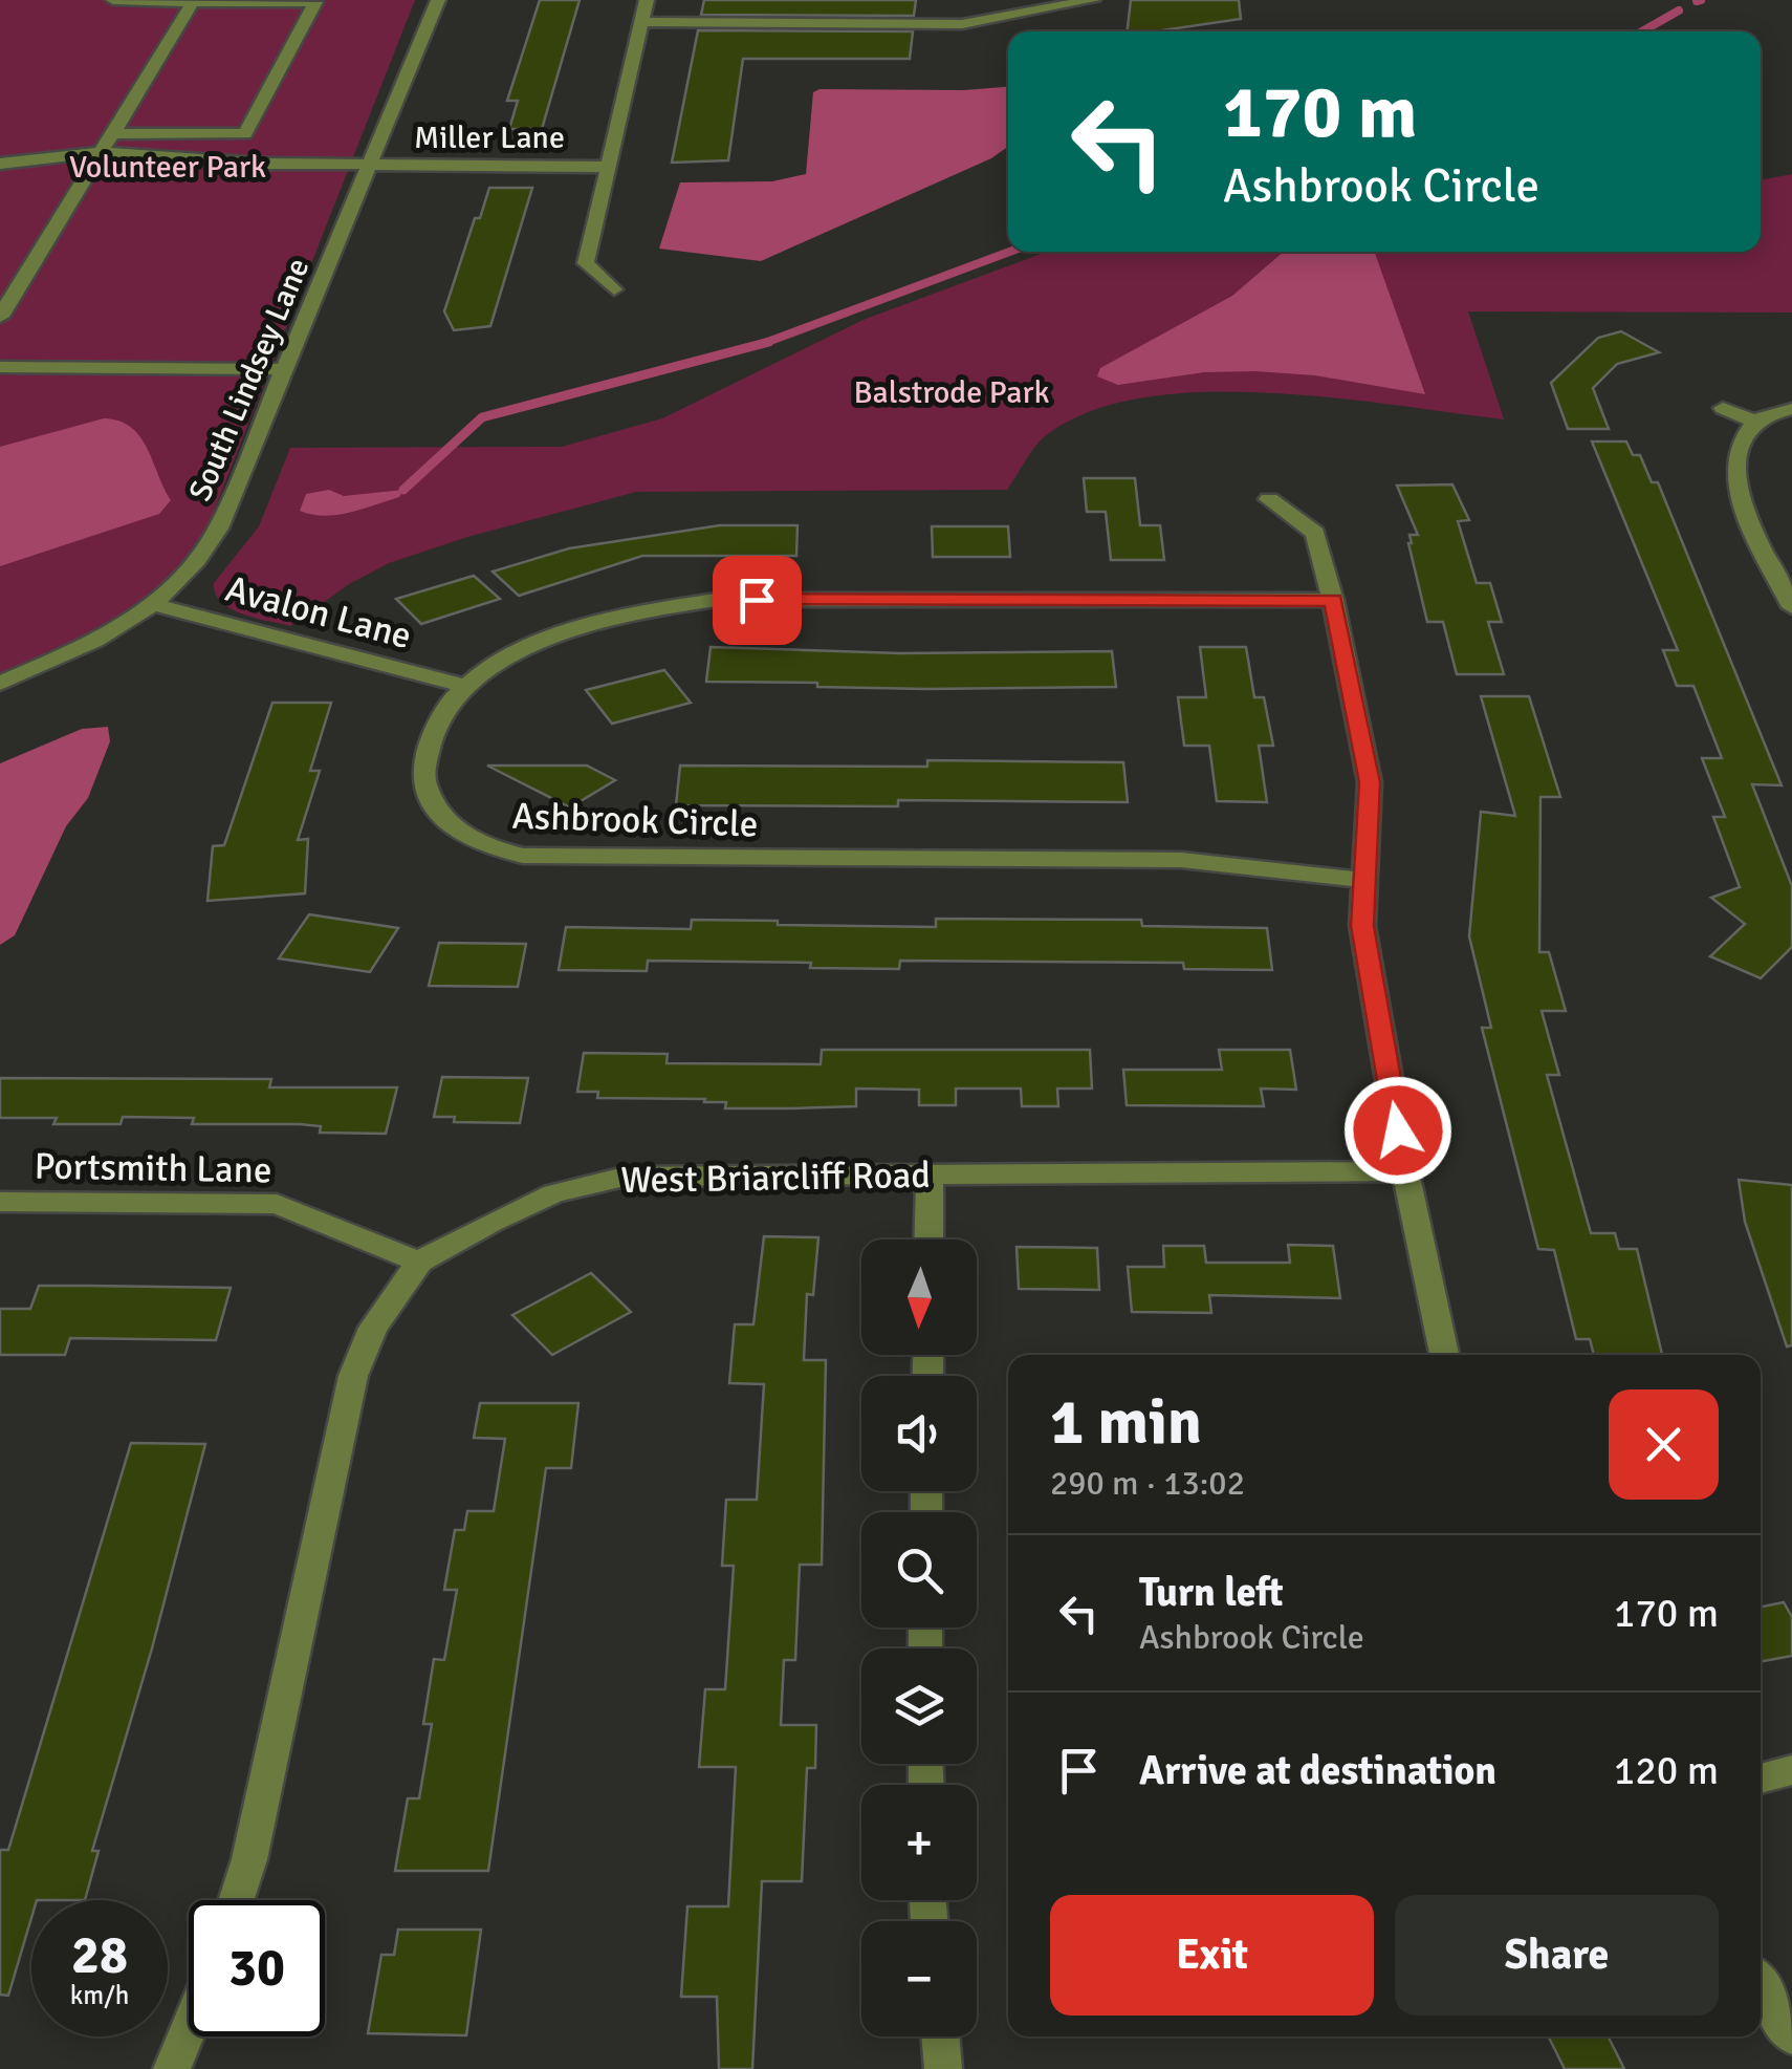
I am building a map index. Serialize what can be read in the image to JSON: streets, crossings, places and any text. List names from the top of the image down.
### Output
{
  "streets": {
    "street": [
      "Miller Lane",
      "South Lindsey Lane",
      "Avalon Lane",
      "Ashbrook Circle",
      "Portsmith Lane",
      "West Briarcliff Road"
    ]
  },
  "crossings": [
    ["Miller Lane", "South Lindsey Lane"],
    ["South Lindsey Lane", "Avalon Lane"],
    ["Avalon Lane", "Ashbrook Circle"],
    ["Portsmith Lane", "West Briarcliff Road"]
  ],
  "parks": ["Volunteer Park", "Balstrode Park"],
  "north": "bottom",
  "page": {
    "turn": ["170 m", "Ashbrook Circle"],
    "map_buttons": ["+", "−"],
    "heading": ["1 min", "290 m · 13:02"],
    "list": [
      {
        "name": "Turn left",
        "note": "Ashbrook Circle",
        "value": "170 m"
      },
      {
        "name": "Arrive at destination",
        "value": "120 m"
      }
    ],
    "buttons": ["Exit", "Share"],
    "speed": "28 km/h",
    "limit": "30"
  }
}
